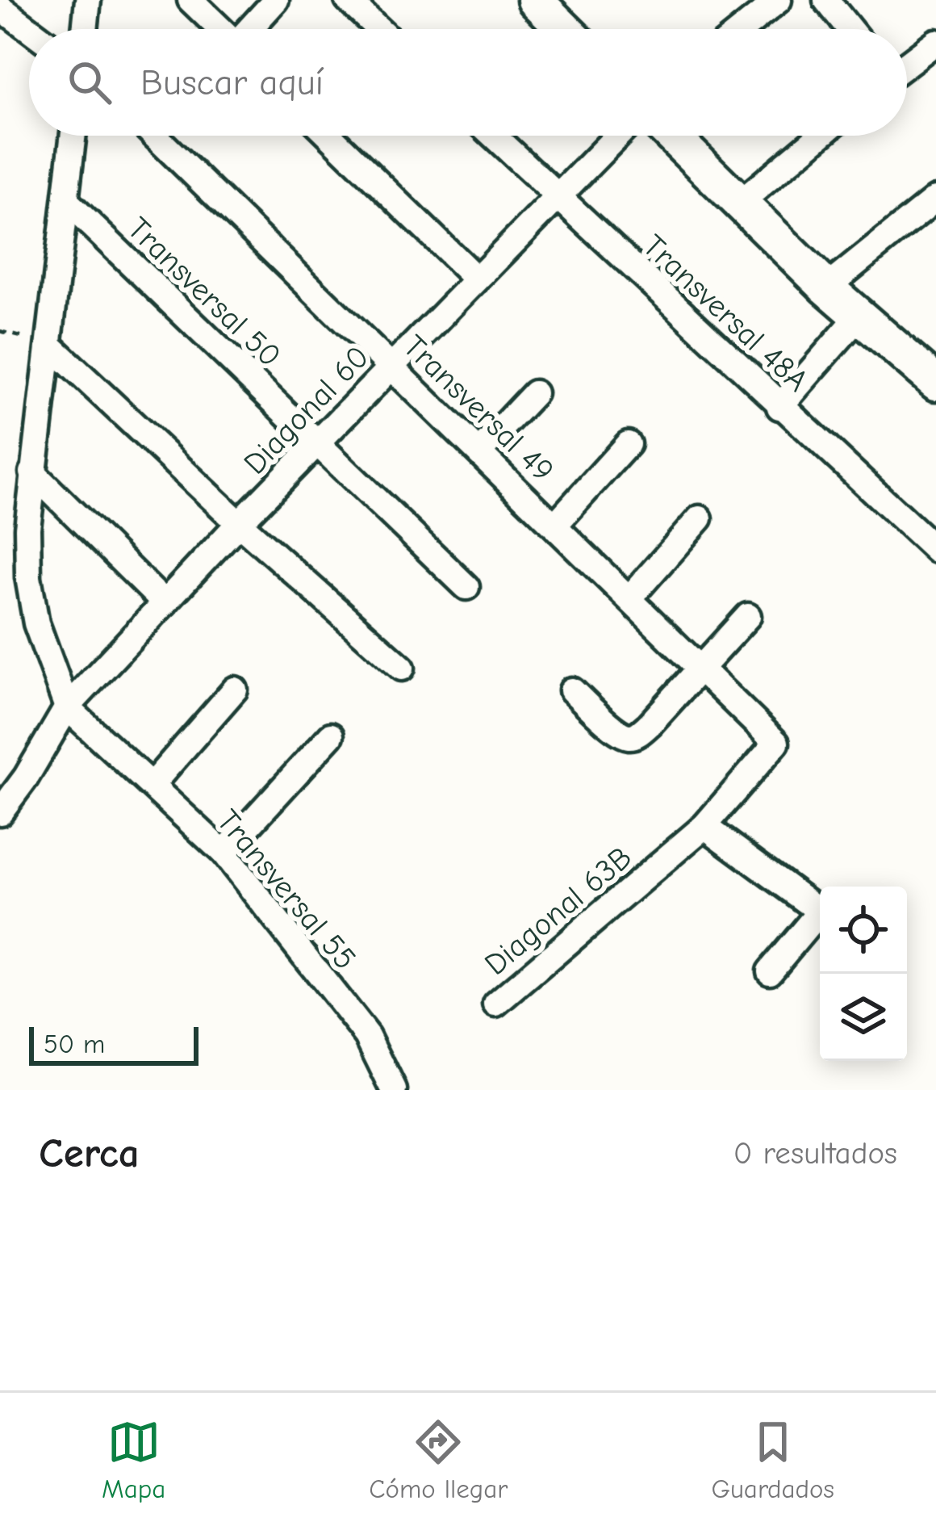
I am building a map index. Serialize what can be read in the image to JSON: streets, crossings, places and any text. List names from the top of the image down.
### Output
{
  "streets": {
    "street": [
      "Transversal 50",
      "Transversal 48A",
      "Transversal 49",
      "Diagonal 60",
      "Transversal 55",
      "Diagonal 63B"
    ]
  },
  "crossings": [
    ["Transversal 50", "Diagonal 60"],
    ["Transversal 48A", "Diagonal 60"],
    ["Transversal 49", "Diagonal 60"],
    ["Transversal 49", "Diagonal 63B"],
    ["Diagonal 60", "Transversal 55"]
  ],
  "scale_bar": "50 m",
  "page": {
    "search": "Buscar aquí",
    "scale": "50 m",
    "heading": ["Cerca", "0 resultados"],
    "nav": ["Mapa", "Cómo llegar", "Guardados"]
  }
}
